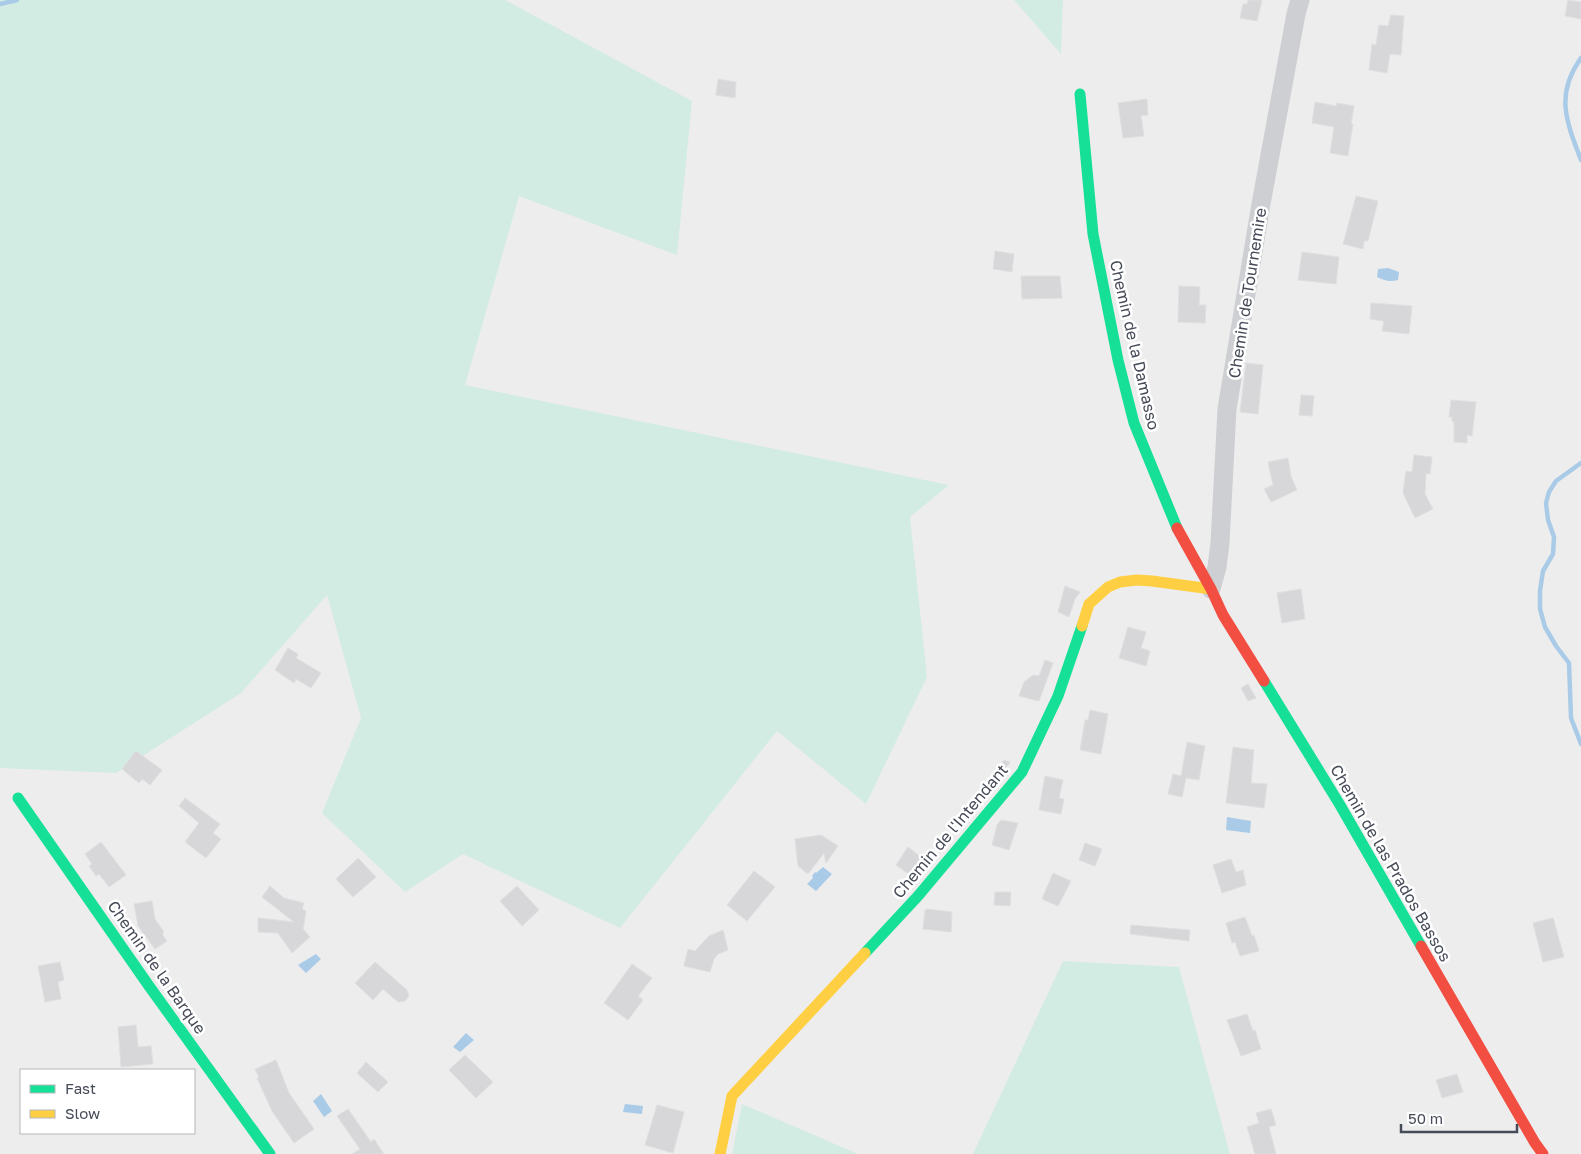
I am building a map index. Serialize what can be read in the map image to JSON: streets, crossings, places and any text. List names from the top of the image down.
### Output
{
  "streets": {
    "street": [
      "Chemin de Tournemire",
      "Chemin de la Damasso",
      "Chemin de l'Intendant",
      "Chemin de las Prados Bassos",
      "Chemin de la Barque"
    ]
  },
  "crossings": [
    ["Chemin de Tournemire", "Chemin de la Damasso"],
    ["Chemin de Tournemire", "Chemin de l'Intendant"],
    ["Chemin de Tournemire", "Chemin de las Prados Bassos"],
    ["Chemin de la Damasso", "Chemin de l'Intendant"],
    ["Chemin de la Damasso", "Chemin de las Prados Bassos"],
    ["Chemin de l'Intendant", "Chemin de las Prados Bassos"]
  ],
  "legend": ["Fast", "Slow"],
  "scale_bar": "50 m"
}
